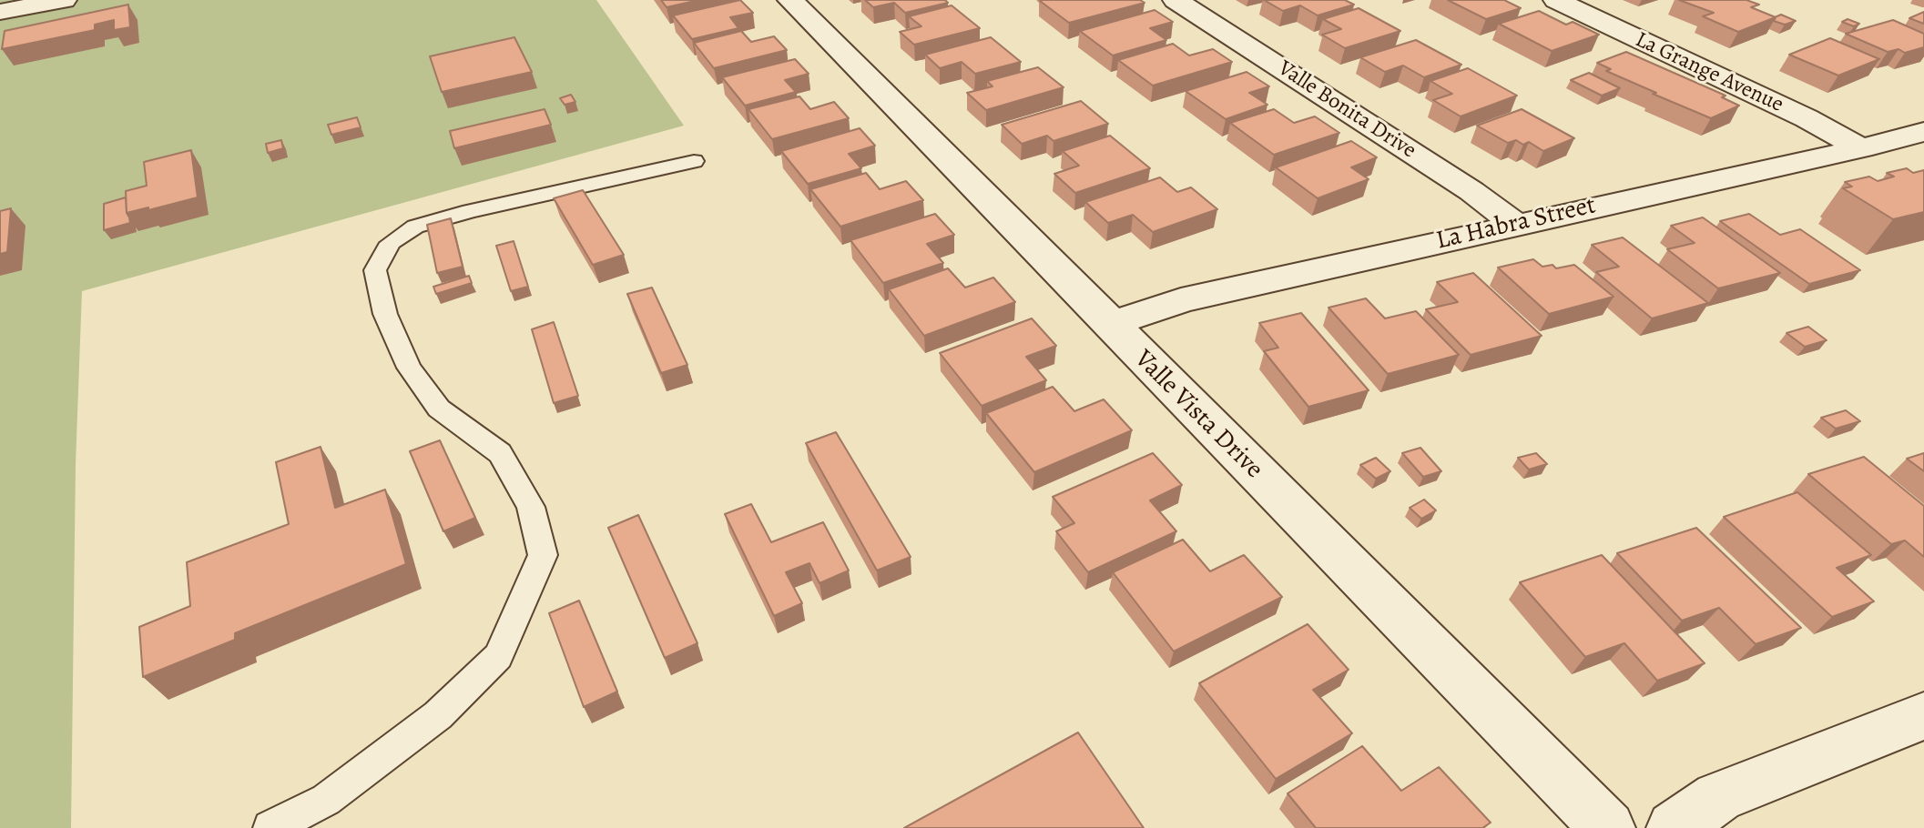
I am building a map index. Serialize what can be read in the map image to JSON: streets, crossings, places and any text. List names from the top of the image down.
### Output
{
  "streets": {
    "street": [
      "La Grange Avenue",
      "Valle Bonita Drive",
      "La Habra Street",
      "Valle Vista Drive"
    ]
  },
  "crossings": [
    ["La Grange Avenue", "La Habra Street"],
    ["Valle Bonita Drive", "La Habra Street"],
    ["La Habra Street", "Valle Vista Drive"]
  ]
}
